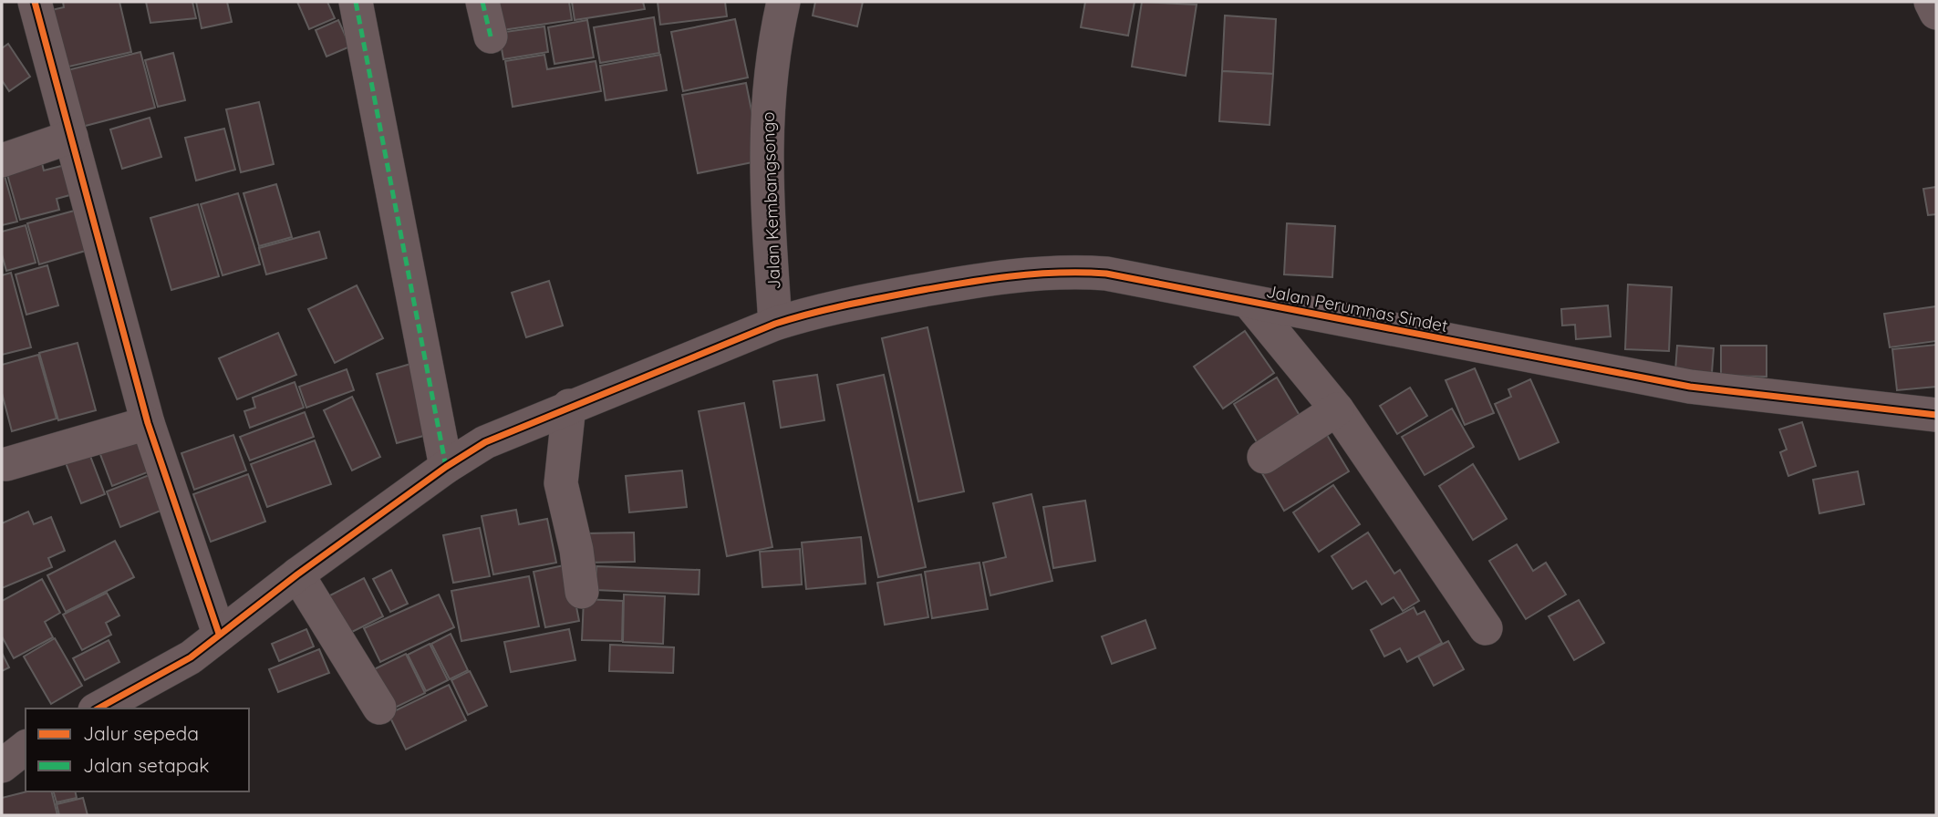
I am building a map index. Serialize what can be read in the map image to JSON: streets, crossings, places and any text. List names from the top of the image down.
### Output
{
  "streets": {
    "street": ["Jalan Kembangsongo", "Jalan Perumnas Sindet"]
  },
  "crossings": [
    ["Jalan Kembangsongo", "Jalan Perumnas Sindet"]
  ],
  "legend": ["Jalur sepeda", "Jalan setapak"]
}
